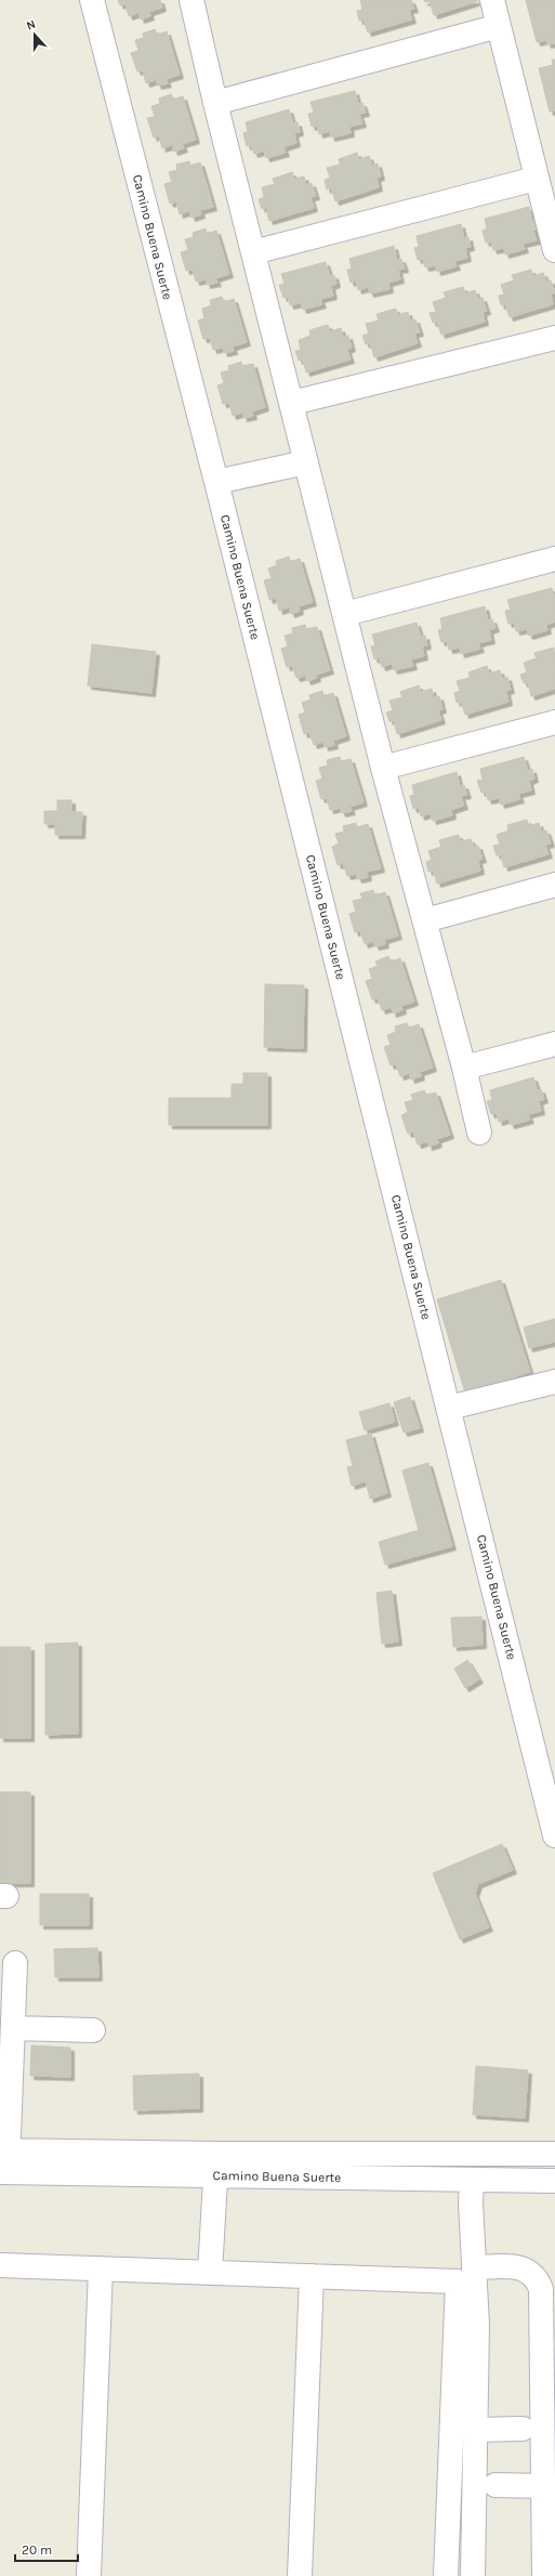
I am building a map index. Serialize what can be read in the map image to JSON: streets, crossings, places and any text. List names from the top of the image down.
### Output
{
  "streets": {
    "street": ["Camino Buena Suerte"]
  },
  "scale_bar": "20 m",
  "north": "top"
}
